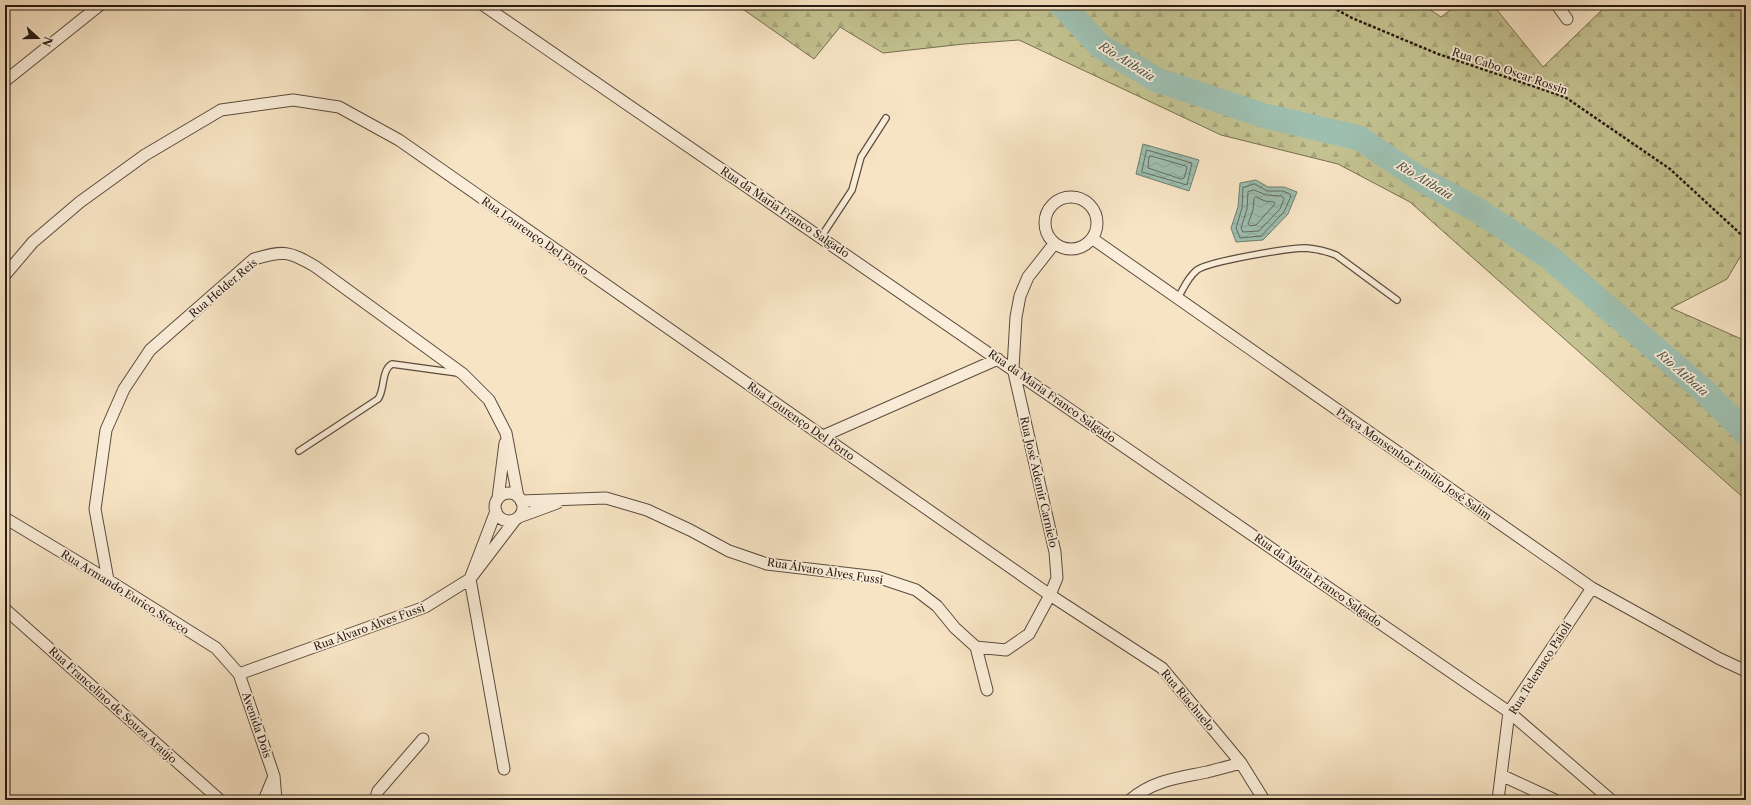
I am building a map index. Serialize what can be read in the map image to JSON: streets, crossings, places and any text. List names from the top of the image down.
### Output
{
  "streets": {
    "street": [
      "Rua da Maria Franco Salgado",
      "Rua Lourenço Del Porto",
      "Rua Helder Reis",
      "Praça Monsenhor Emílio José Salim",
      "Rua José Ademir Carnielo",
      "Rua Álvaro Alves Fussi",
      "Rua Armando Eurico Stocco",
      "Rua Telemaco Paioli",
      "Rua Riachuelo",
      "Rua Francelino de Souza Araújo",
      "Avenida Dois"
    ],
    "path": ["Rua Cabo Oscar Rossin"]
  },
  "crossings": [
    ["Rua da Maria Franco Salgado", "Rua José Ademir Carnielo"],
    ["Rua da Maria Franco Salgado", "Rua Telemaco Paioli"],
    ["Rua Lourenço Del Porto", "Rua José Ademir Carnielo"],
    ["Rua Lourenço Del Porto", "Rua Riachuelo"],
    ["Rua Helder Reis", "Rua Álvaro Alves Fussi"],
    ["Rua Helder Reis", "Rua Armando Eurico Stocco"],
    ["Praça Monsenhor Emílio José Salim", "Rua José Ademir Carnielo"],
    ["Praça Monsenhor Emílio José Salim", "Rua Telemaco Paioli"],
    ["Rua José Ademir Carnielo", "Rua Riachuelo"],
    ["Rua Álvaro Alves Fussi", "Rua Armando Eurico Stocco"],
    ["Rua Álvaro Alves Fussi", "Avenida Dois"],
    ["Rua Armando Eurico Stocco", "Avenida Dois"]
  ],
  "water": ["Rio Atibaia"],
  "north": "right"
}
